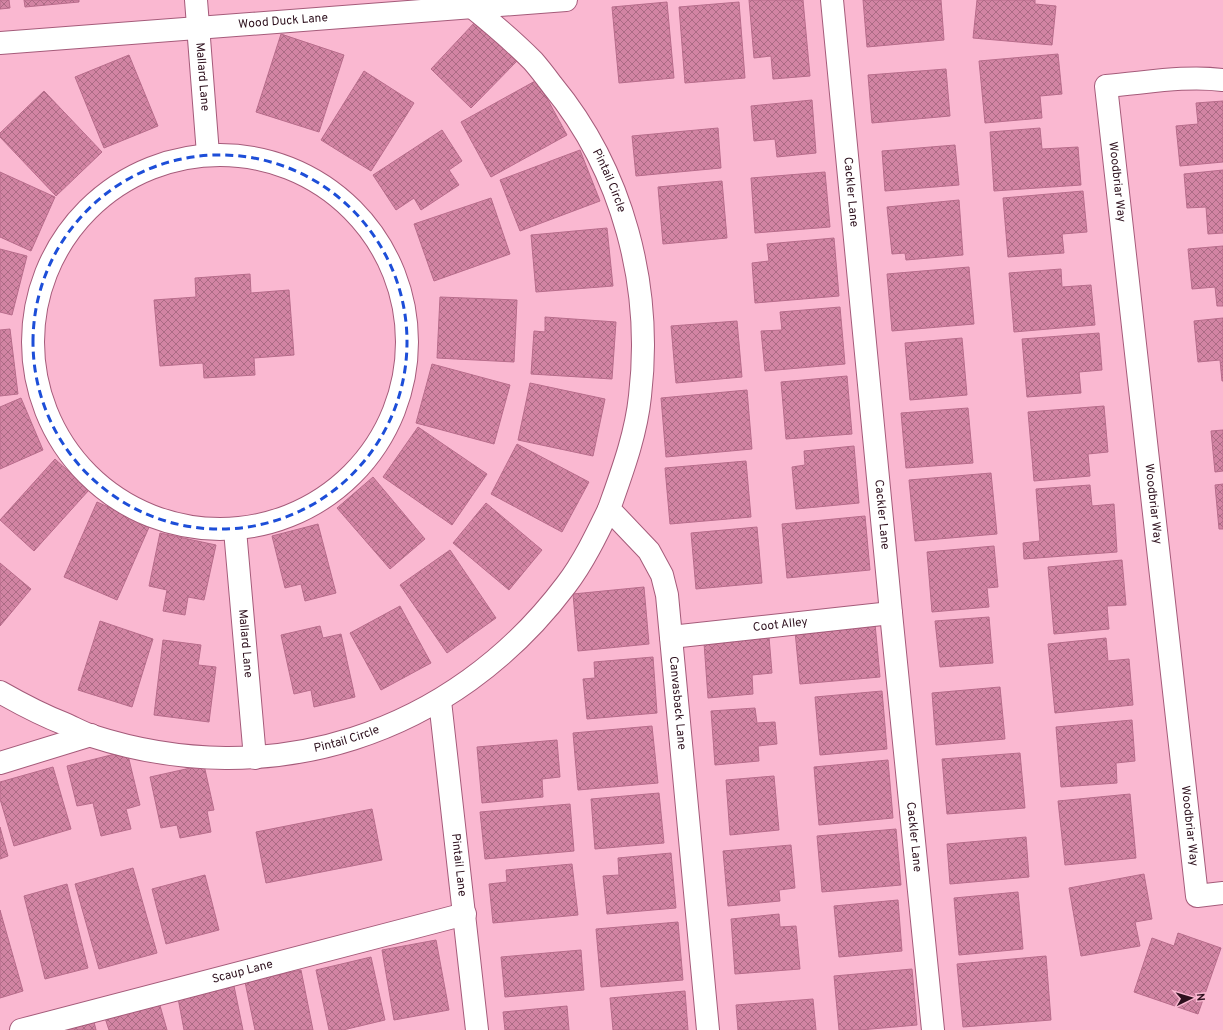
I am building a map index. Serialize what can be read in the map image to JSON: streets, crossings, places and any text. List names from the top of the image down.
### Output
{
  "streets": {
    "street": [
      "Wood Duck Lane",
      "Mallard Lane",
      "Pintail Circle",
      "Woodbriar Way",
      "Cackler Lane",
      "Coot Alley",
      "Canvasback Lane",
      "Pintail Lane",
      "Scaup Lane"
    ]
  },
  "crossings": [
    ["Wood Duck Lane", "Mallard Lane"],
    ["Wood Duck Lane", "Pintail Circle"],
    ["Mallard Lane", "Pintail Circle"],
    ["Pintail Circle", "Canvasback Lane"],
    ["Pintail Circle", "Pintail Lane"],
    ["Cackler Lane", "Coot Alley"],
    ["Coot Alley", "Canvasback Lane"],
    ["Pintail Lane", "Scaup Lane"]
  ],
  "north": "right"
}
